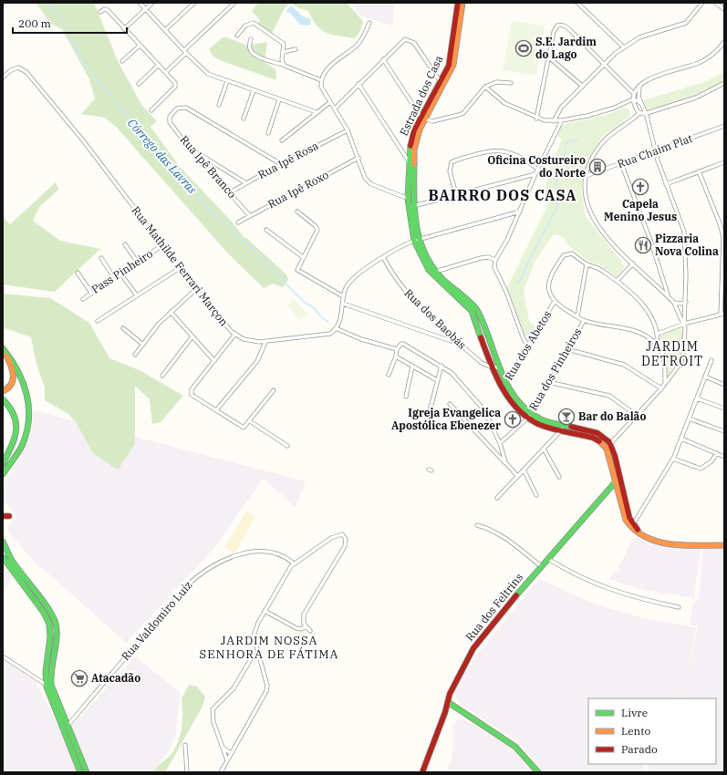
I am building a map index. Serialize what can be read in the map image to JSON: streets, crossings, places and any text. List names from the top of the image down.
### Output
{
  "streets": {
    "main road": ["Estrada dos Casa", "Rua dos Feltrins"],
    "street": [
      "Rua Chaim Plat",
      "Rua Ipê Rosa",
      "Rua Ipê Branco",
      "Rua Ipê Roxo",
      "Rua Mathilde Ferrari Marçon",
      "Pass Pinheiro",
      "Rua dos Baobás",
      "Rua dos Abetos",
      "Rua dos Pinheiros",
      "Rua Valdomiro Luíz"
    ]
  },
  "crossings": [
    ["Estrada dos Casa", "Rua dos Baobás"],
    ["Estrada dos Casa", "Rua dos Abetos"],
    ["Estrada dos Casa", "Rua dos Pinheiros"],
    ["Rua Ipê Rosa", "Rua Ipê Branco"],
    ["Rua Ipê Branco", "Rua Ipê Roxo"],
    ["Rua Mathilde Ferrari Marçon", "Pass Pinheiro"]
  ],
  "districts": ["BAIRRO DOS CASA", "JARDIM DETROIT", "JARDIM NOSSA SENHORA DE FÁTIMA"],
  "water": ["Córrego das Lavras"],
  "places": {
    "sports": ["S.E. Jardim do Lago"],
    "building": ["Oficina Costureiro do Norte"],
    "church": ["Capela Menino Jesus", "Igreja Evangelica Apostólica Ebenezer"],
    "restaurant": ["Pizzaria Nova Colina"],
    "bar": ["Bar do Balão"],
    "supermarket": ["Atacadão"]
  },
  "legend": ["Livre", "Lento", "Parado"],
  "scale_bar": "200 m"
}
